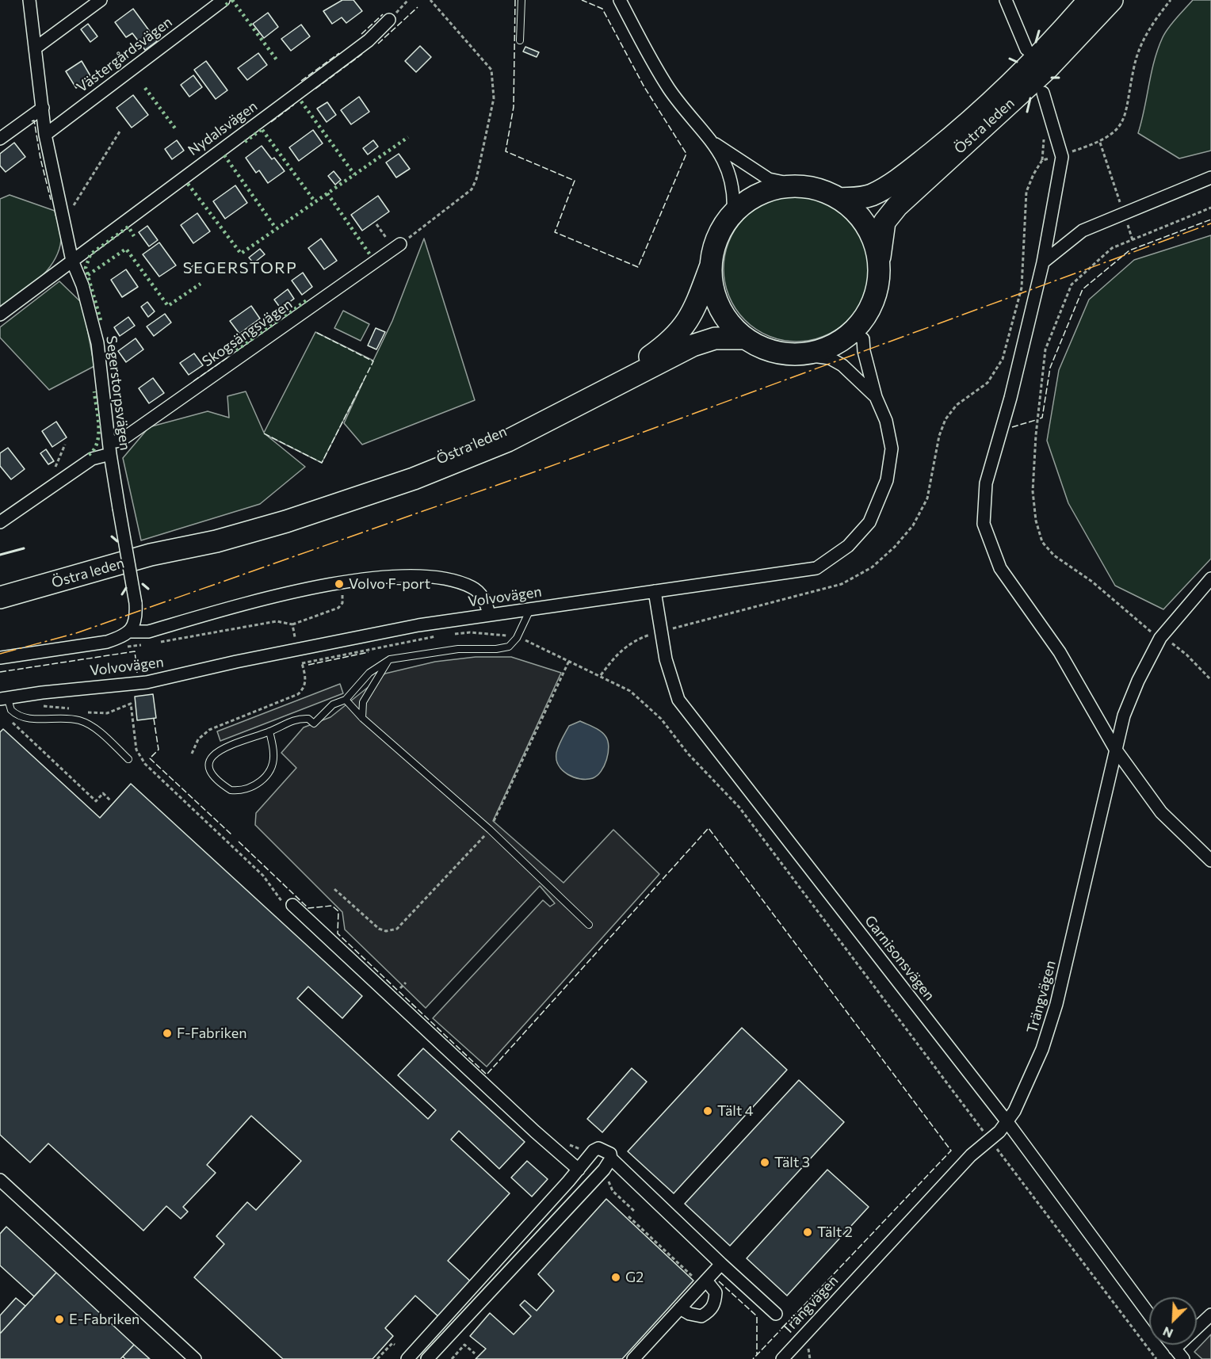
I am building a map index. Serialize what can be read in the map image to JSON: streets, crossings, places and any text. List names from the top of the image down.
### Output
{
  "streets": {
    "highway": ["Östra leden"],
    "street": [
      "Västergårdsvägen",
      "Nydalsvägen",
      "Skogsängsvägen",
      "Segerstorpsvägen",
      "Volvovägen",
      "Garnisonsvägen",
      "Trängvägen"
    ]
  },
  "crossings": [
    ["Västergårdsvägen", "Segerstorpsvägen"],
    ["Nydalsvägen", "Segerstorpsvägen"],
    ["Skogsängsvägen", "Segerstorpsvägen"],
    ["Volvovägen", "Garnisonsvägen"],
    ["Garnisonsvägen", "Trängvägen"]
  ],
  "districts": ["SEGERSTORP"],
  "places": [
    "Volvo F-port",
    "F-Fabriken",
    "Tält 4",
    "Tält 3",
    "Tält 2",
    "G2",
    "E-Fabriken"
  ],
  "north": "bottom left"
}
